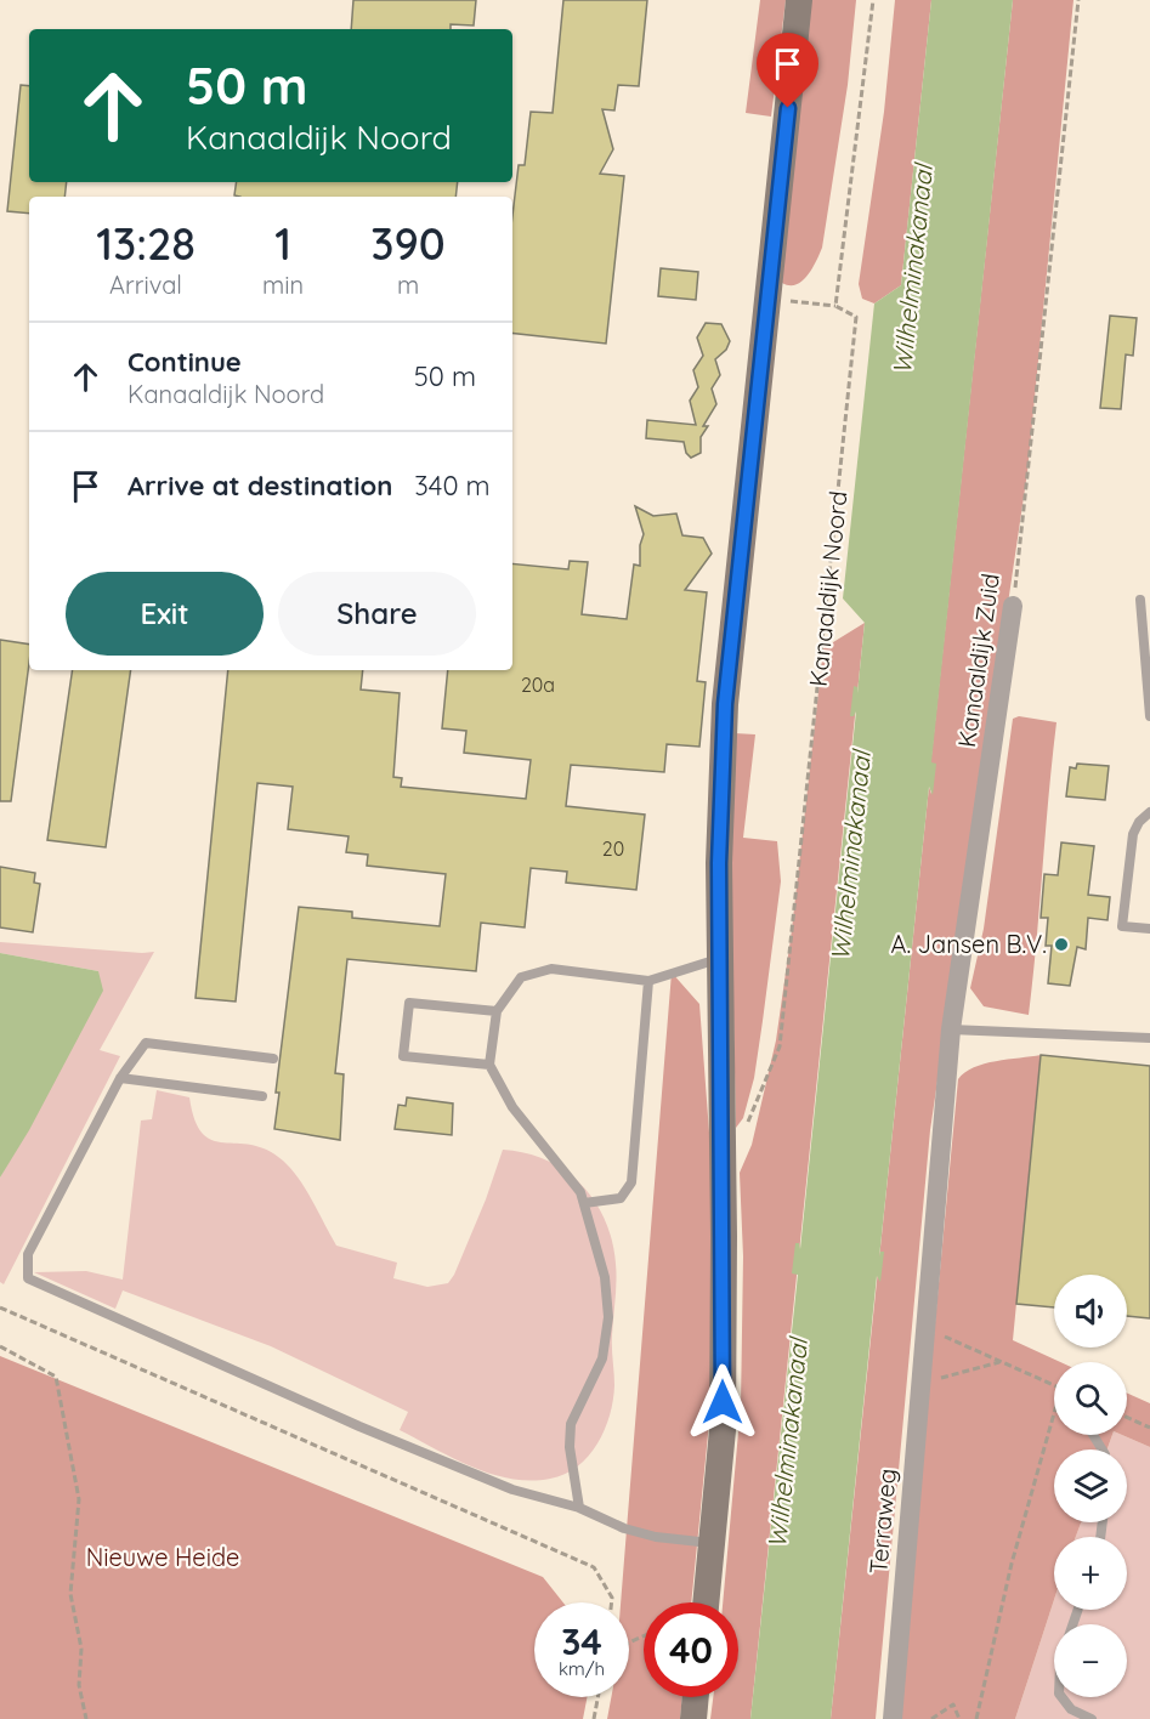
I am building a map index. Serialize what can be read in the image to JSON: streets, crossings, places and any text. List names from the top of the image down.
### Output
{
  "streets": {
    "street": ["Kanaaldijk Zuid", "Terraweg"],
    "path": ["Kanaaldijk Noord"]
  },
  "crossings": [
    ["Kanaaldijk Zuid", "Terraweg"]
  ],
  "water": ["Wilhelminakanaal"],
  "parks": ["Nieuwe Heide"],
  "places": ["A. Jansen B.V."],
  "house_numbers": ["20a", "20"],
  "page": {
    "turn": ["50 m", "Kanaaldijk Noord"],
    "eta": [
      "13:28",
      "Arrival",
      "1",
      "min",
      "390",
      "m"
    ],
    "list": [
      {
        "name": "Continue",
        "note": "Kanaaldijk Noord",
        "value": "50 m"
      },
      {
        "name": "Arrive at destination",
        "value": "340 m"
      }
    ],
    "buttons": ["Exit", "Share"],
    "map_buttons": ["+", "−"],
    "speed": "34 km/h",
    "limit": "40"
  }
}
